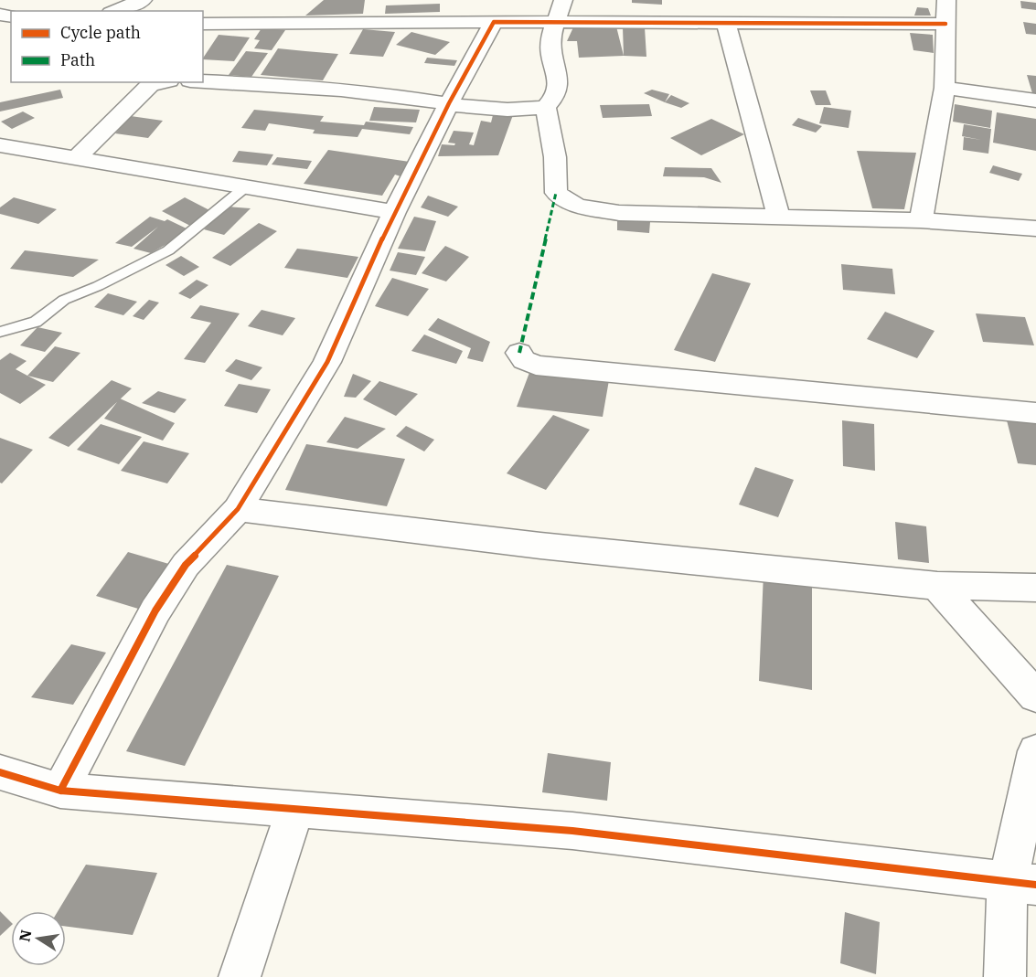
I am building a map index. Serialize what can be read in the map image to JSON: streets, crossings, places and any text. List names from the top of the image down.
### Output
{
  "legend": ["Cycle path", "Path"],
  "north": "left"
}
